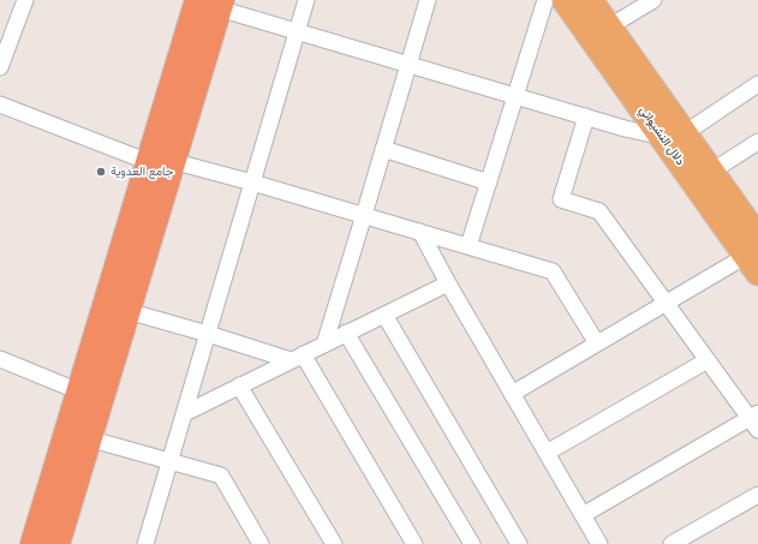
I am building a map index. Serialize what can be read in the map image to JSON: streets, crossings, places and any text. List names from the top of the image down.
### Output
{
  "streets": {
    "main road": ["دلال النشيواتي"]
  },
  "places": ["جامع العدوية"]
}
